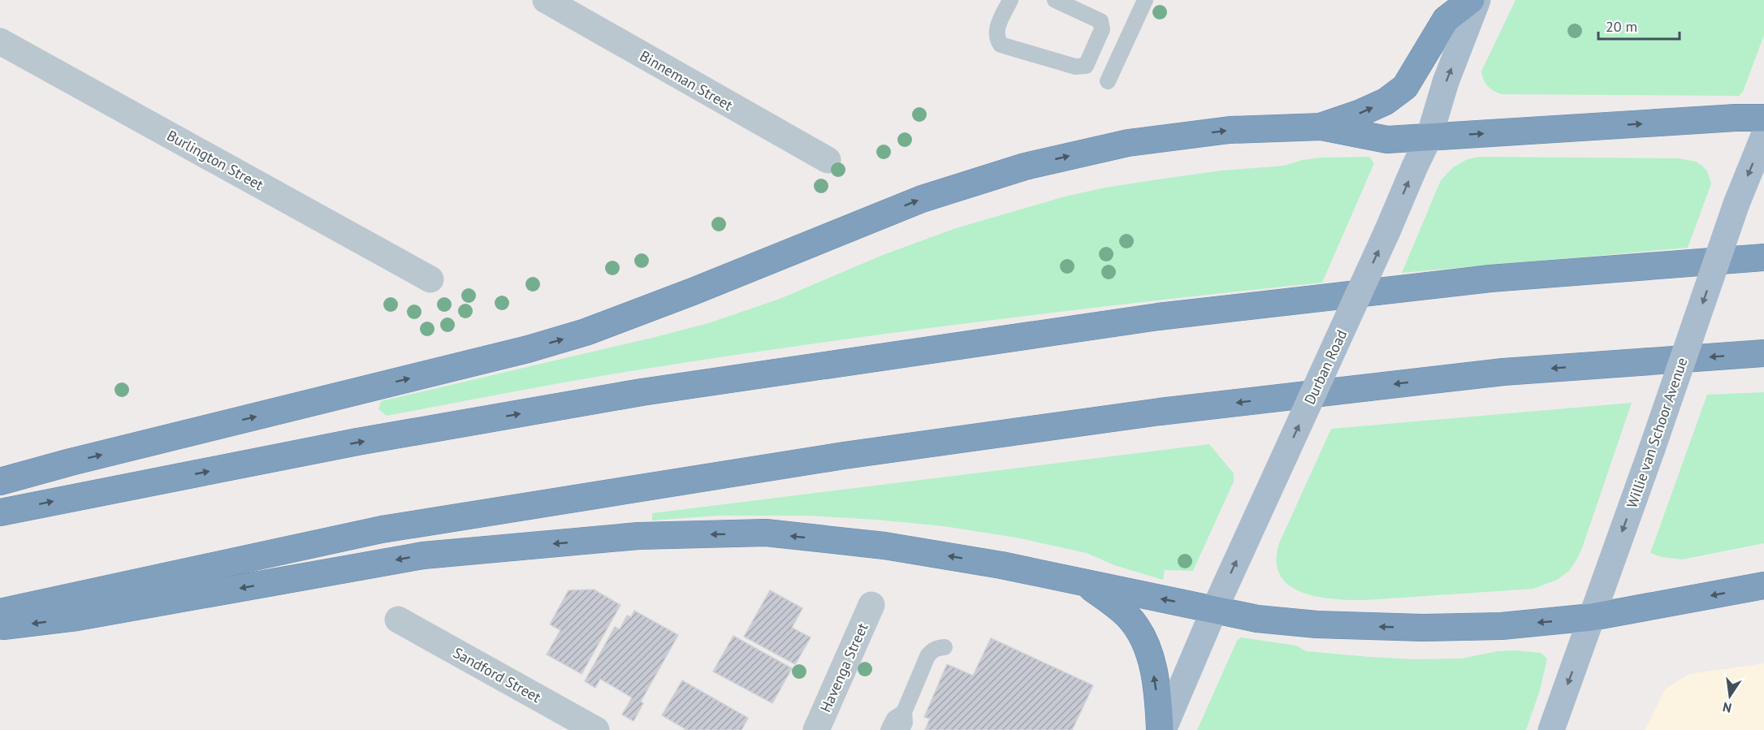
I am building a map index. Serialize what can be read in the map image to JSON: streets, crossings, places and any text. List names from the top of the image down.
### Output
{
  "streets": {
    "main road": ["Durban Road", "Willie van Schoor Avenue"],
    "street": [
      "Binneman Street",
      "Burlington Street",
      "Havenga Street",
      "Sandford Street"
    ]
  },
  "one_way": ["Durban Road", "Willie van Schoor Avenue"],
  "scale_bar": "20 m",
  "north": "bottom"
}
